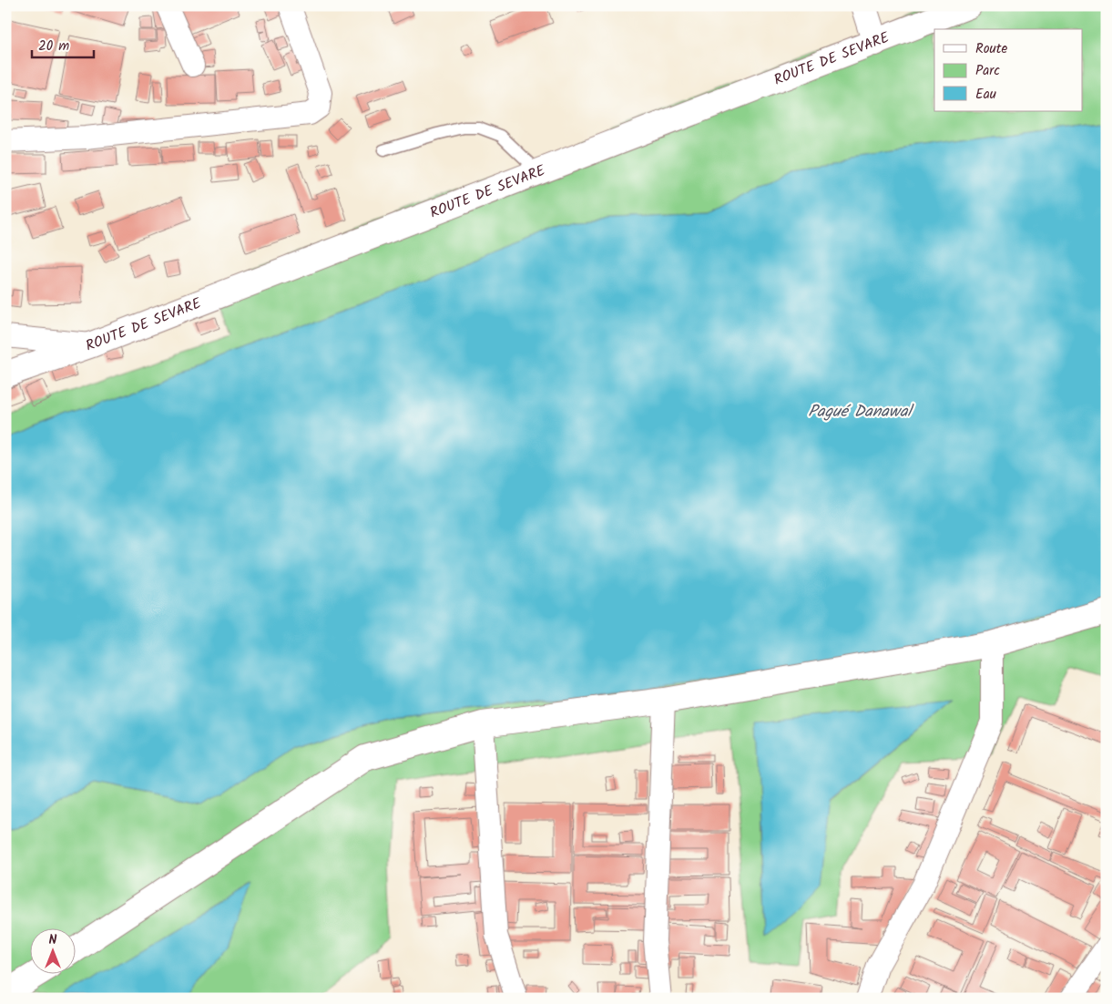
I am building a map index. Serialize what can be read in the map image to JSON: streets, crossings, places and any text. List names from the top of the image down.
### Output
{
  "streets": {
    "street": ["ROUTE DE SEVARE"]
  },
  "water": ["Pagué Danawal"],
  "legend": ["Route", "Parc", "Eau"],
  "scale_bar": "20 m",
  "north": "top"
}
